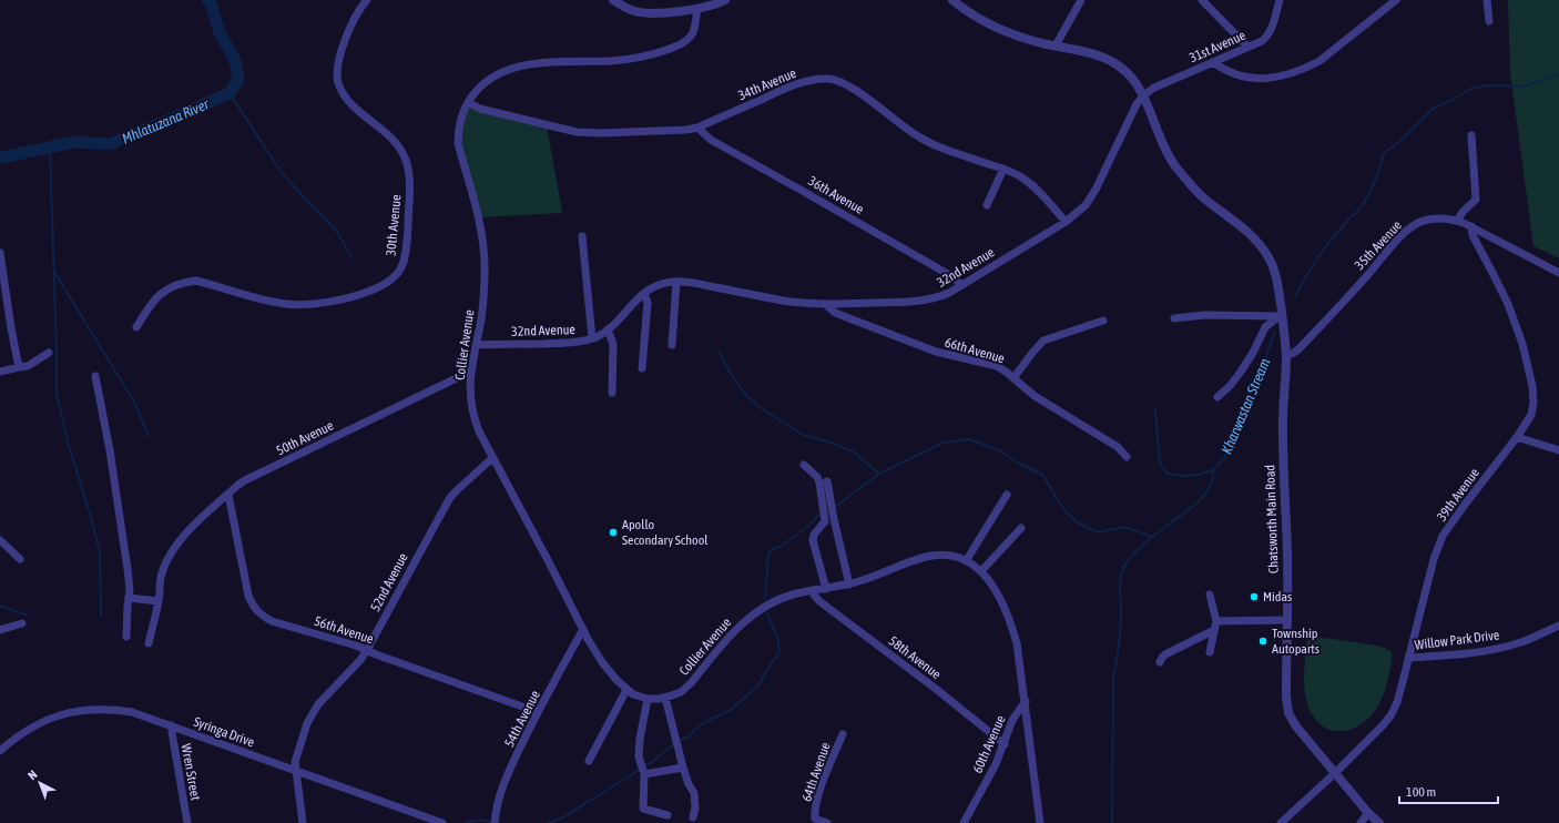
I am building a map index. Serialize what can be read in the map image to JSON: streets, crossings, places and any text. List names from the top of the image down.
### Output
{
  "streets": {
    "street": [
      "31st Avenue",
      "34th Avenue",
      "36th Avenue",
      "30th Avenue",
      "35th Avenue",
      "32nd Avenue",
      "Collier Avenue",
      "66th Avenue",
      "50th Avenue",
      "39th Avenue",
      "Chatsworth Main Road",
      "52nd Avenue",
      "56th Avenue",
      "Willow Park Drive",
      "58th Avenue",
      "54th Avenue",
      "Syringa Drive",
      "60th Avenue",
      "Wren Street",
      "64th Avenue"
    ]
  },
  "crossings": [
    ["31st Avenue", "32nd Avenue"],
    ["31st Avenue", "Chatsworth Main Road"],
    ["34th Avenue", "36th Avenue"],
    ["34th Avenue", "32nd Avenue"],
    ["34th Avenue", "Collier Avenue"],
    ["36th Avenue", "32nd Avenue"],
    ["35th Avenue", "39th Avenue"],
    ["35th Avenue", "Chatsworth Main Road"],
    ["32nd Avenue", "Collier Avenue"],
    ["32nd Avenue", "66th Avenue"],
    ["32nd Avenue", "Chatsworth Main Road"],
    ["Collier Avenue", "50th Avenue"],
    ["Collier Avenue", "52nd Avenue"],
    ["Collier Avenue", "58th Avenue"],
    ["Collier Avenue", "54th Avenue"],
    ["Collier Avenue", "60th Avenue"],
    ["50th Avenue", "56th Avenue"],
    ["39th Avenue", "Chatsworth Main Road"],
    ["39th Avenue", "Willow Park Drive"],
    ["52nd Avenue", "56th Avenue"],
    ["52nd Avenue", "Syringa Drive"],
    ["56th Avenue", "54th Avenue"],
    ["58th Avenue", "60th Avenue"],
    ["Syringa Drive", "Wren Street"]
  ],
  "water": ["Mhlatuzana River", "Kharwastan Stream"],
  "places": ["Apollo Secondary School", "Midas", "Township Autoparts"],
  "scale_bar": "100 m",
  "north": "top left"
}
